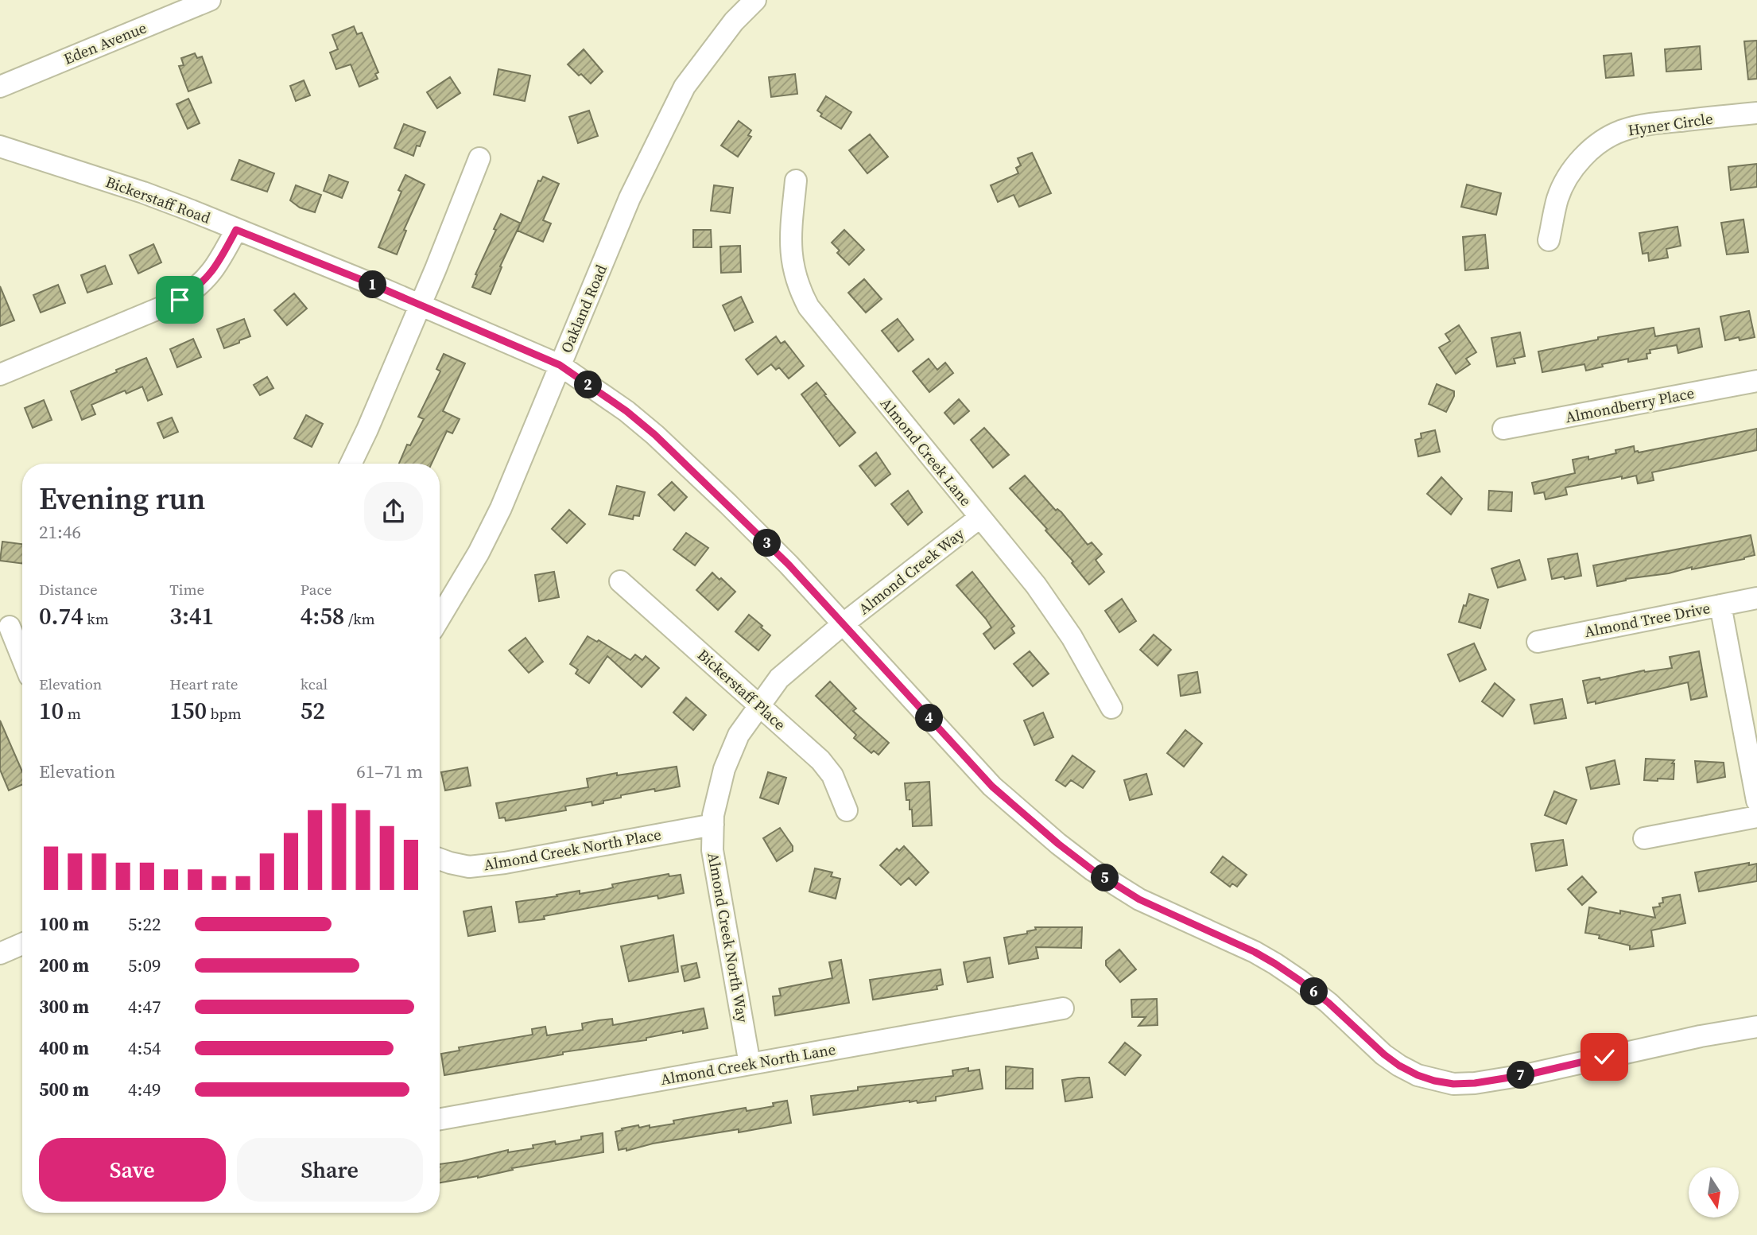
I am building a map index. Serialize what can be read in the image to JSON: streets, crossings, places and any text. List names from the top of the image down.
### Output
{
  "streets": {
    "street": [
      "Eden Avenue",
      "Hyner Circle",
      "Bickerstaff Road",
      "Oakland Road",
      "Almondberry Place",
      "Almond Creek Lane",
      "Almond Creek Way",
      "Almond Tree Drive",
      "Bickerstaff Place",
      "Almond Creek North Place",
      "Almond Creek North Way",
      "Almond Creek North Lane"
    ]
  },
  "crossings": [
    ["Bickerstaff Road", "Oakland Road"],
    ["Bickerstaff Road", "Almond Creek Way"],
    ["Bickerstaff Road", "Almond Creek North Way"],
    ["Almond Creek Lane", "Almond Creek Way"],
    ["Almond Creek Way", "Almond Creek North Way"],
    ["Bickerstaff Place", "Almond Creek North Way"],
    ["Almond Creek North Place", "Almond Creek North Way"],
    ["Almond Creek North Way", "Almond Creek North Lane"]
  ],
  "north": "bottom",
  "page": {
    "pins": [
      "1",
      "2",
      "3",
      "4",
      "5",
      "6",
      "7"
    ],
    "heading": ["Evening run", "21:46"],
    "stats": [
      ["Distance", "0.74 km"],
      ["Time", "3:41"],
      ["Pace", "4:58 /km"],
      ["Elevation", "10 m"],
      ["Heart rate", "150 bpm"],
      ["kcal", "52"]
    ],
    "chart": ["Elevation", "61–71 m"],
    "list": [
      {
        "name": "100 m",
        "note": "5:22"
      },
      {
        "name": "200 m",
        "note": "5:09"
      },
      {
        "name": "300 m",
        "note": "4:47"
      },
      {
        "name": "400 m",
        "note": "4:54"
      },
      {
        "name": "500 m",
        "note": "4:49"
      }
    ],
    "buttons": ["Save", "Share"]
  }
}
